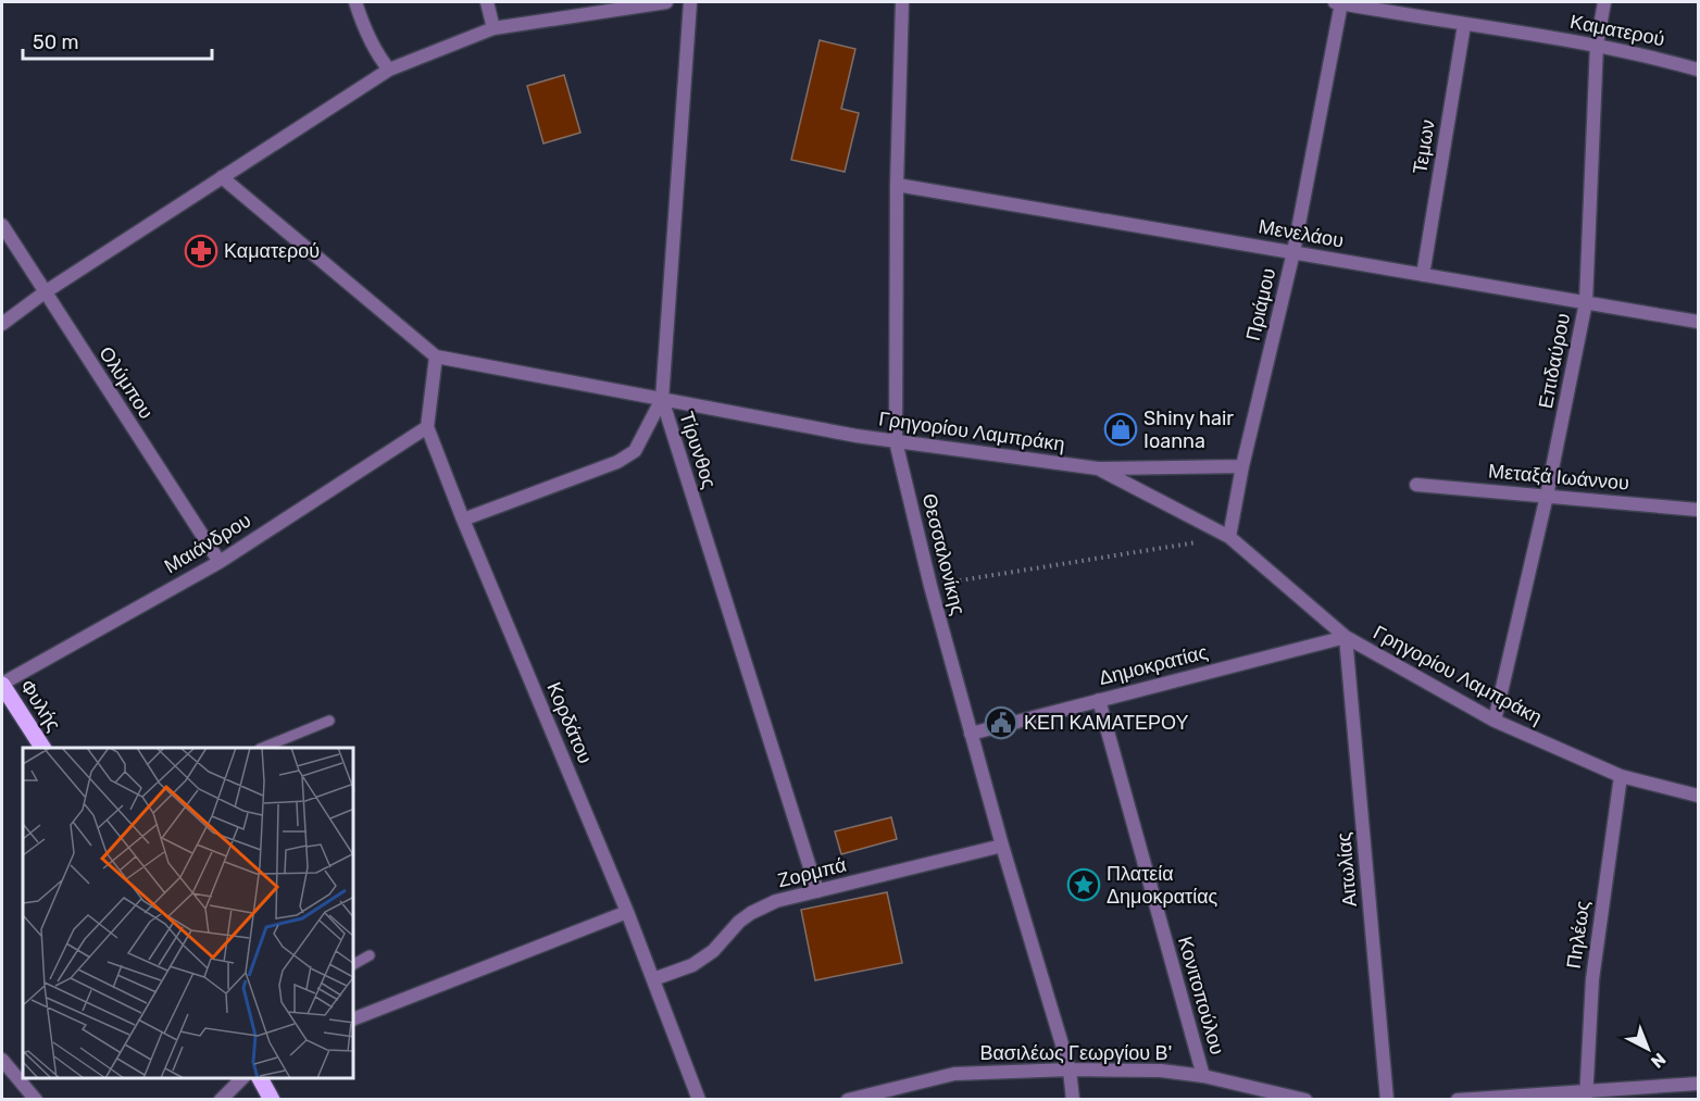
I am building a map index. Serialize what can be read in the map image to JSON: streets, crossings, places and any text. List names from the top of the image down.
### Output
{
  "streets": {
    "main road": ["Φυλής"],
    "street": [
      "Καματερού",
      "Τεμων",
      "Μενελάου",
      "Πριάμου",
      "Επιδαύρου",
      "Ολύμπου",
      "Γρηγορίου Λαμπράκη",
      "Τίρυνθος",
      "Μεταξά Ιωάννου",
      "Μαιάνδρου",
      "Θεσσαλονίκης",
      "Δημοκρατίας",
      "Κορδάτου",
      "Αιτωλίας",
      "Ζορμπά",
      "Πηλέως",
      "Κονιτοπούλου",
      "Βασιλέως Γεωργίου Β'"
    ]
  },
  "crossings": [
    ["Καματερού", "Τεμων"],
    ["Καματερού", "Πριάμου"],
    ["Καματερού", "Επιδαύρου"],
    ["Τεμων", "Μενελάου"],
    ["Μενελάου", "Πριάμου"],
    ["Μενελάου", "Επιδαύρου"],
    ["Μενελάου", "Θεσσαλονίκης"],
    ["Πριάμου", "Γρηγορίου Λαμπράκη"],
    ["Επιδαύρου", "Γρηγορίου Λαμπράκη"],
    ["Επιδαύρου", "Μεταξά Ιωάννου"],
    ["Ολύμπου", "Μαιάνδρου"],
    ["Γρηγορίου Λαμπράκη", "Τίρυνθος"],
    ["Γρηγορίου Λαμπράκη", "Θεσσαλονίκης"],
    ["Γρηγορίου Λαμπράκη", "Δημοκρατίας"],
    ["Γρηγορίου Λαμπράκη", "Κορδάτου"],
    ["Γρηγορίου Λαμπράκη", "Αιτωλίας"],
    ["Γρηγορίου Λαμπράκη", "Πηλέως"],
    ["Τίρυνθος", "Ζορμπά"],
    ["Μαιάνδρου", "Φυλής"],
    ["Μαιάνδρου", "Κορδάτου"],
    ["Θεσσαλονίκης", "Δημοκρατίας"],
    ["Θεσσαλονίκης", "Ζορμπά"],
    ["Θεσσαλονίκης", "Βασιλέως Γεωργίου Β'"],
    ["Δημοκρατίας", "Αιτωλίας"],
    ["Δημοκρατίας", "Κονιτοπούλου"],
    ["Κορδάτου", "Ζορμπά"],
    ["Κονιτοπούλου", "Βασιλέως Γεωργίου Β'"]
  ],
  "places": {
    "pharmacy": ["Καματερού"],
    "shop": ["Shiny hair Ioanna"],
    "public building": ["ΚΕΠ ΚΑΜΑΤΕΡΟΥ"],
    "place": ["Πλατεία Δημοκρατίας"]
  },
  "scale_bar": "50 m",
  "north": "bottom right"
}
